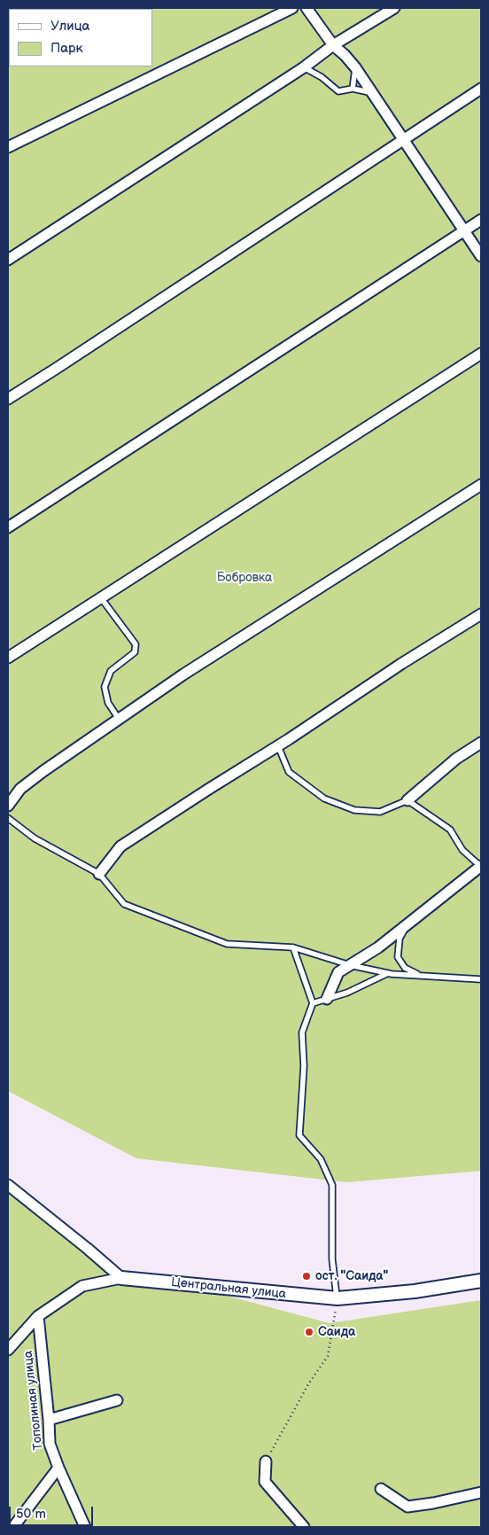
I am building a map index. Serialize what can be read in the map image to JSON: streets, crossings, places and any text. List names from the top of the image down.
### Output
{
  "streets": {
    "street": ["Центральная улица", "Тополиная улица"]
  },
  "parks": ["Бобровка"],
  "places": ["ост. \"Саида\"", "Саида"],
  "legend": ["Улица", "Парк"],
  "scale_bar": "50 m"
}
